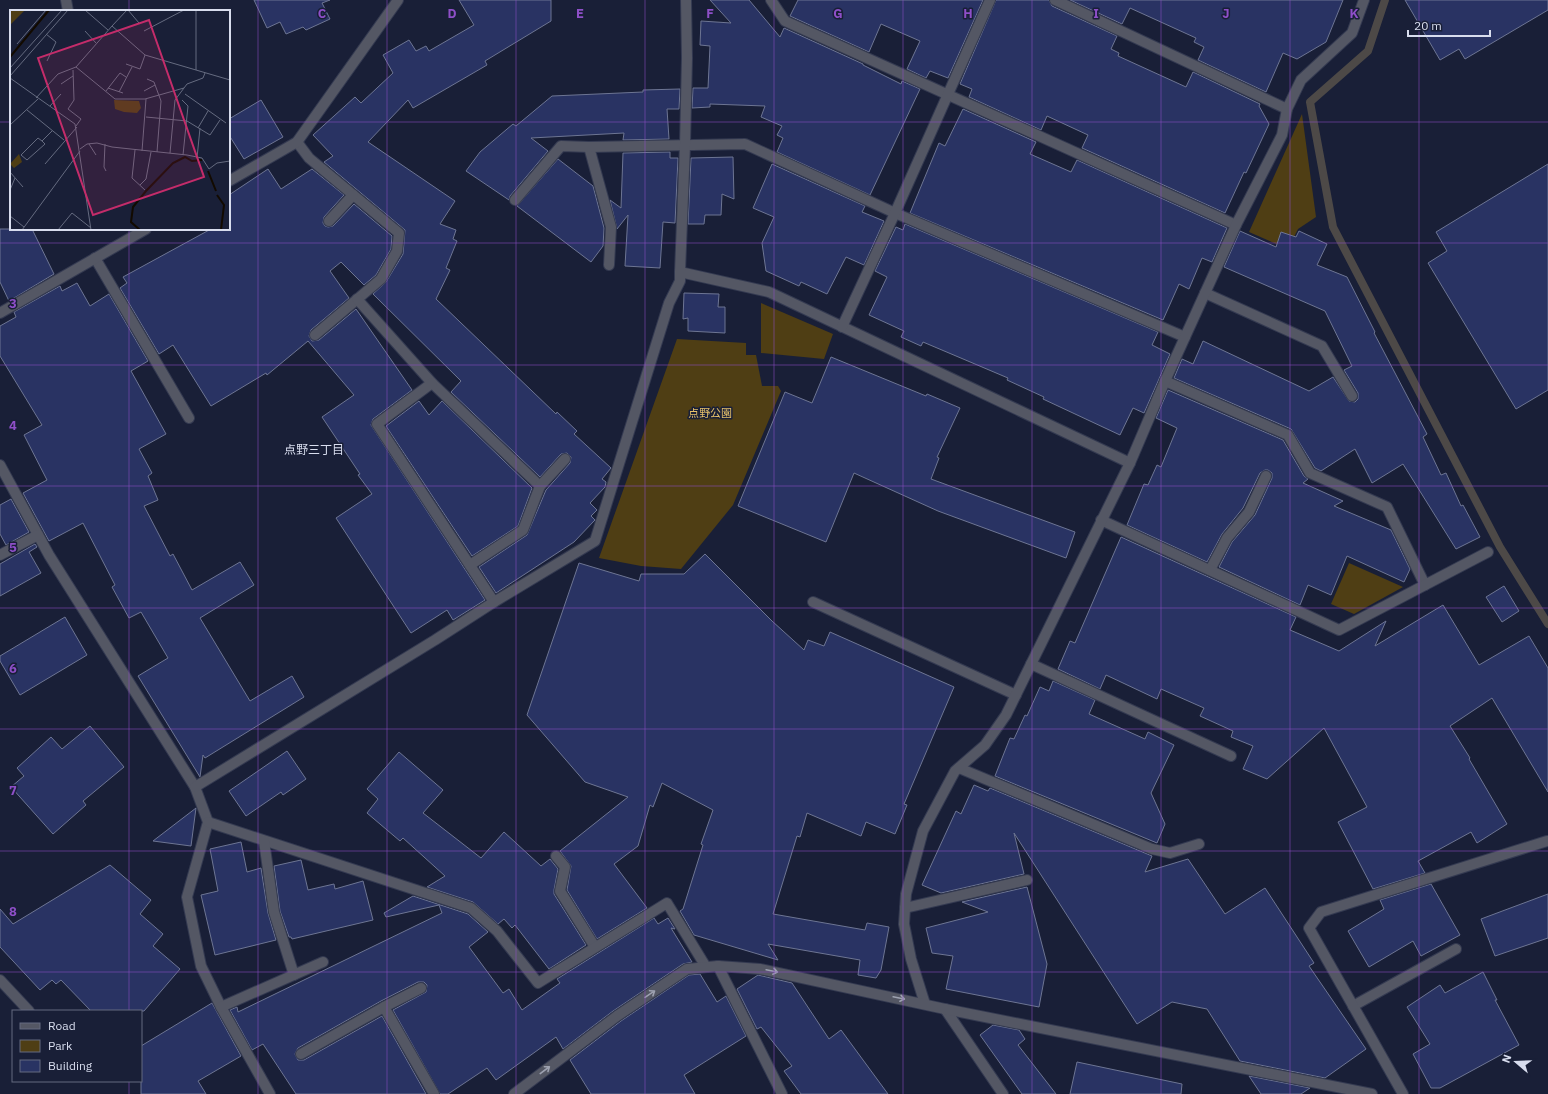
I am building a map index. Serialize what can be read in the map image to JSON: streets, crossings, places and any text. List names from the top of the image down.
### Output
{
  "districts": ["点野三丁目"],
  "parks": ["点野公園"],
  "legend": ["Road", "Park", "Building"],
  "scale_bar": "20 m",
  "north": "left",
  "grid": {
    "columns": [
      "C",
      "D",
      "E",
      "F",
      "G",
      "H",
      "I",
      "J",
      "K"
    ],
    "rows": [
      "3",
      "4",
      "5",
      "6",
      "7",
      "8"
    ]
  }
}
